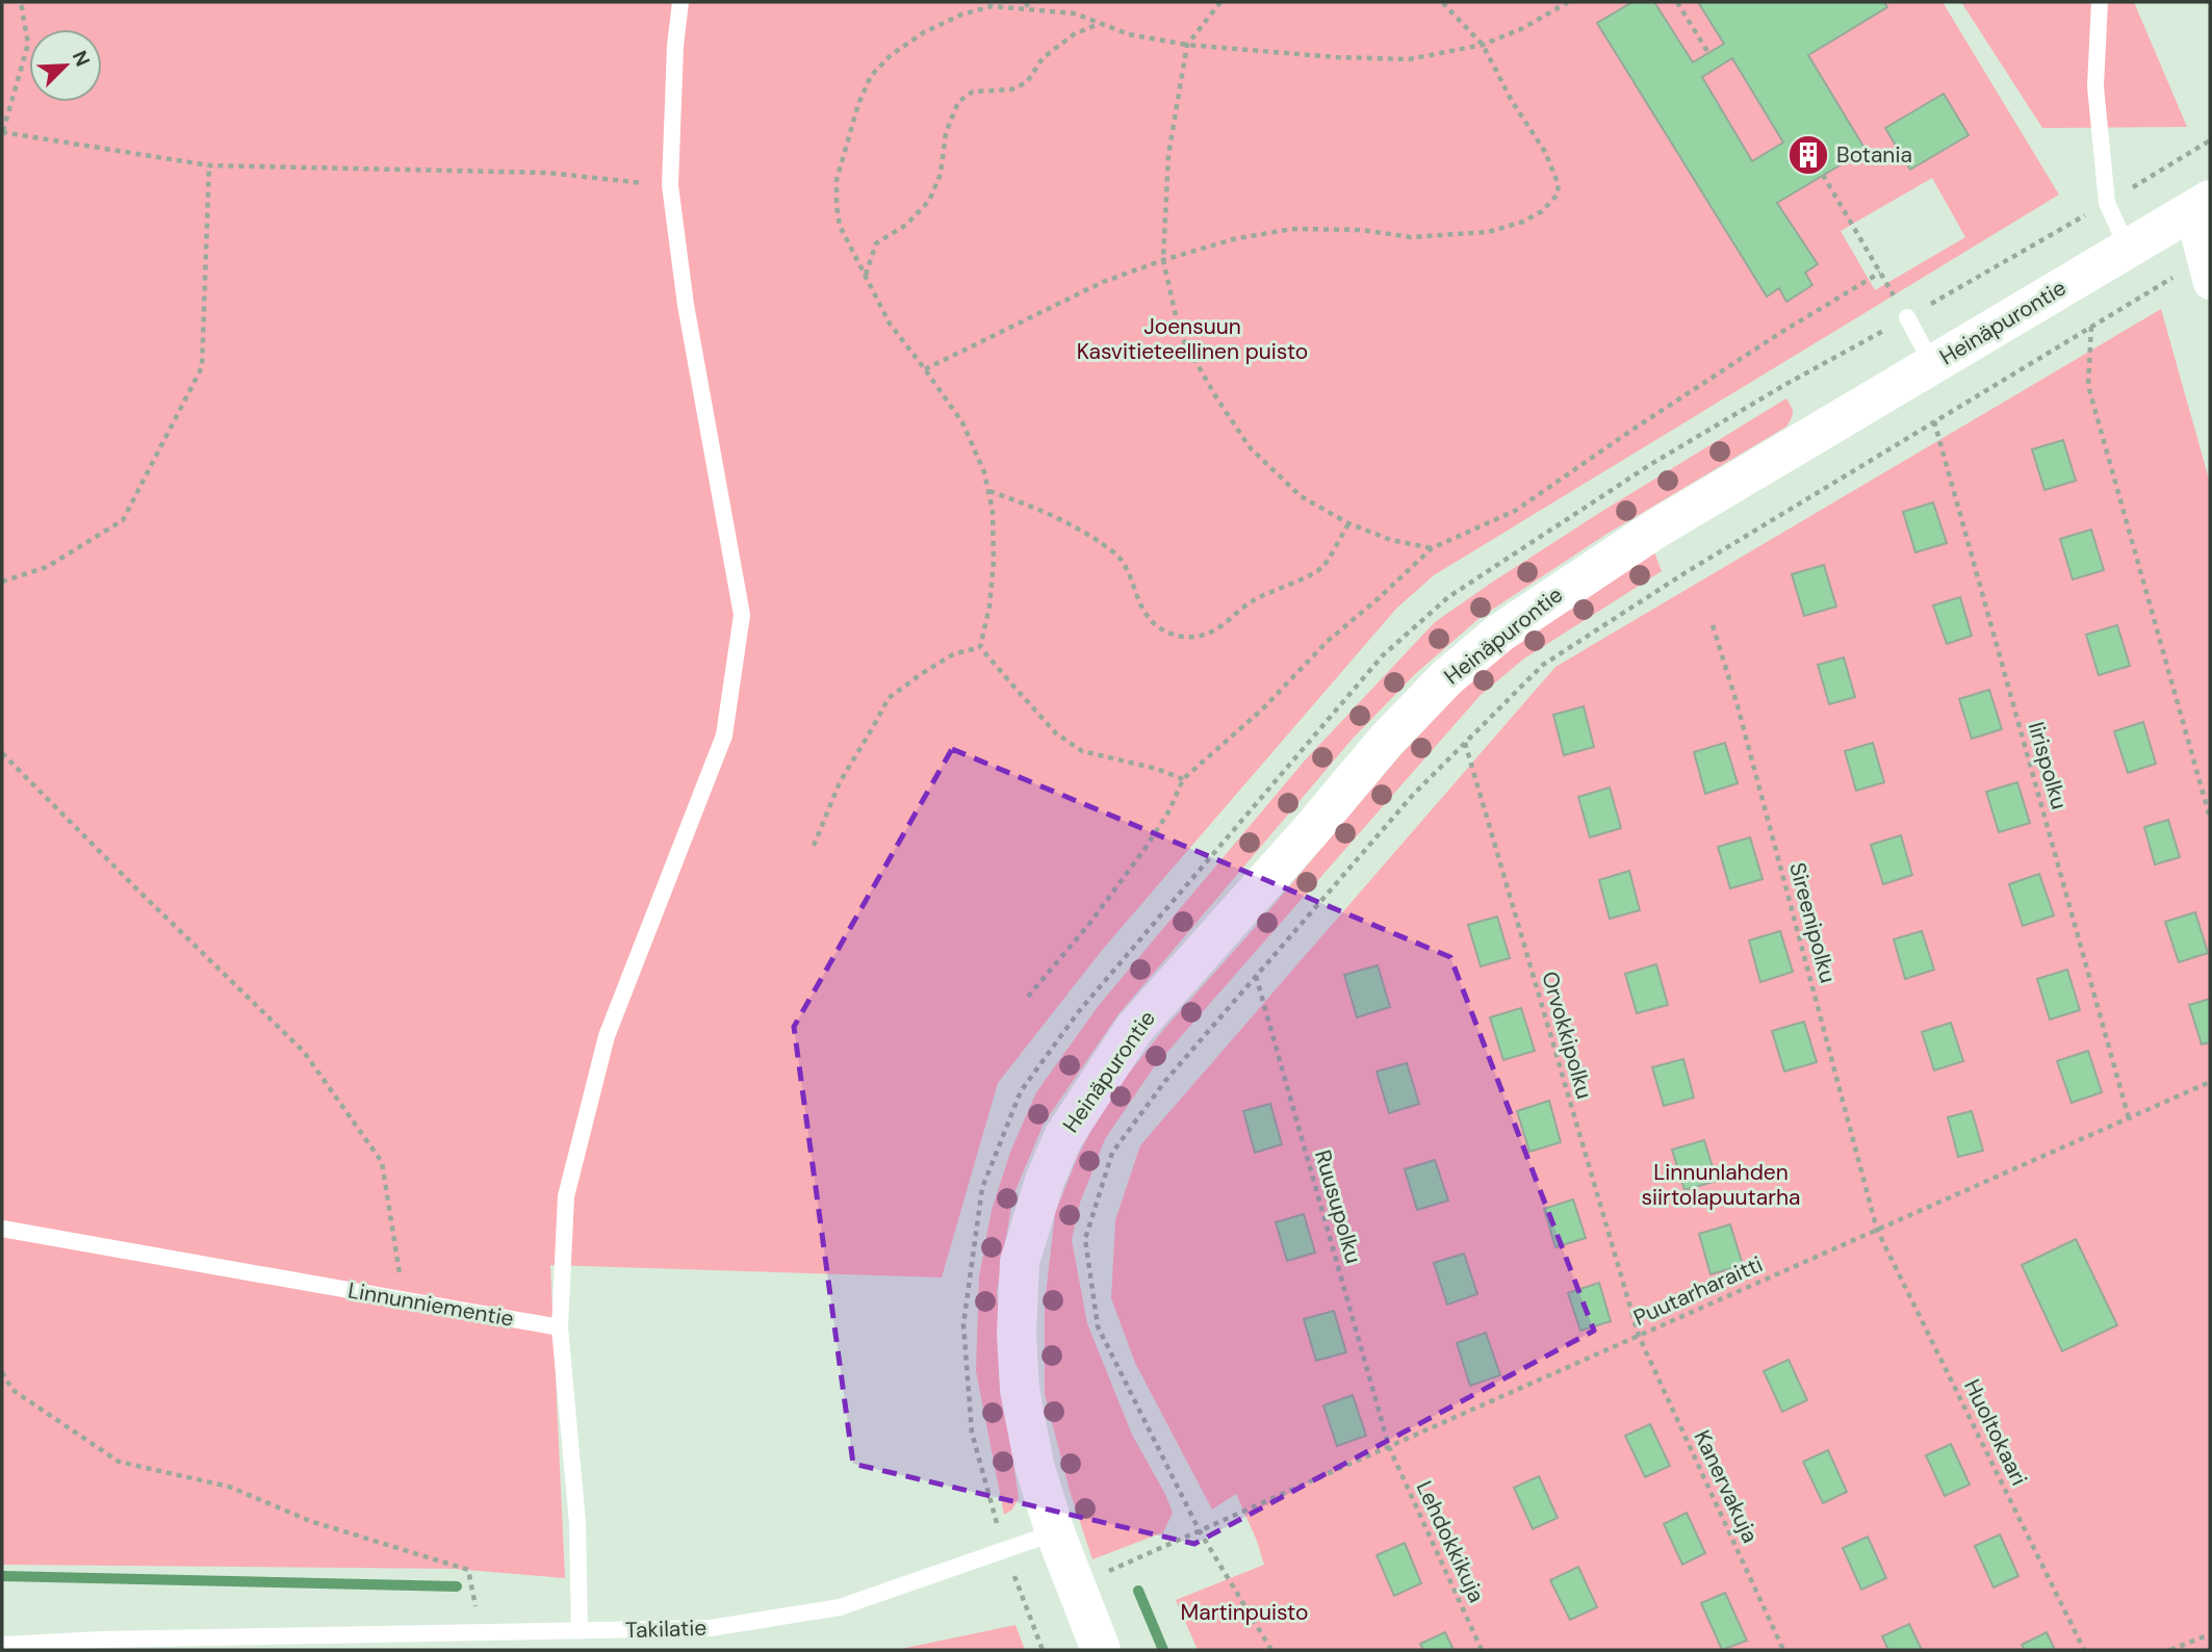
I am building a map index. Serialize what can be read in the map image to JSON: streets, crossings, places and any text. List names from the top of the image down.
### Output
{
  "streets": {
    "street": ["Heinäpurontie"],
    "lane": ["Linnunniementie", "Takilatie"],
    "path": [
      "Iirispolku",
      "Sireenipolku",
      "Orvokkipolku",
      "Ruusupolku",
      "Puutarharaitti",
      "Huoltokaari",
      "Kanervakuja",
      "Lehdokkikuja"
    ]
  },
  "crossings": [
    ["Heinäpurontie", "Puutarharaitti"],
    ["Heinäpurontie", "Takilatie"],
    ["Iirispolku", "Puutarharaitti"],
    ["Sireenipolku", "Puutarharaitti"],
    ["Sireenipolku", "Huoltokaari"],
    ["Orvokkipolku", "Puutarharaitti"],
    ["Orvokkipolku", "Kanervakuja"],
    ["Ruusupolku", "Puutarharaitti"],
    ["Ruusupolku", "Lehdokkikuja"],
    ["Puutarharaitti", "Huoltokaari"],
    ["Puutarharaitti", "Kanervakuja"],
    ["Puutarharaitti", "Lehdokkikuja"]
  ],
  "parks": ["Joensuun Kasvitieteellinen puisto", "Linnunlahden siirtolapuutarha", "Martinpuisto"],
  "places": {
    "building": ["Botania"]
  },
  "north": "top right"
}
